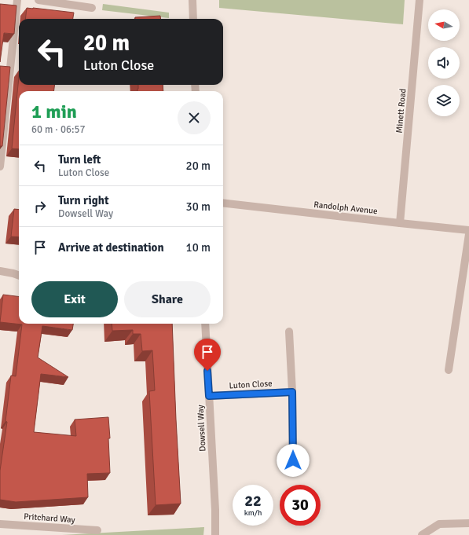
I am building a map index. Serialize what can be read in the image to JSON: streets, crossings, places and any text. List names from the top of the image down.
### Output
{
  "streets": {
    "street": [
      "Minett Road",
      "Randolph Avenue",
      "Luton Close",
      "Dowsell Way",
      "Pritchard Way"
    ]
  },
  "crossings": [
    ["Minett Road", "Randolph Avenue"],
    ["Luton Close", "Dowsell Way"]
  ],
  "north": "left",
  "page": {
    "turn": ["20 m", "Luton Close"],
    "heading": ["1 min", "60 m · 06:57"],
    "list": [
      {
        "name": "Turn left",
        "note": "Luton Close",
        "value": "20 m"
      },
      {
        "name": "Turn right",
        "note": "Dowsell Way",
        "value": "30 m"
      },
      {
        "name": "Arrive at destination",
        "value": "10 m"
      }
    ],
    "buttons": ["Exit", "Share"],
    "speed": "22 km/h",
    "limit": "30"
  }
}
